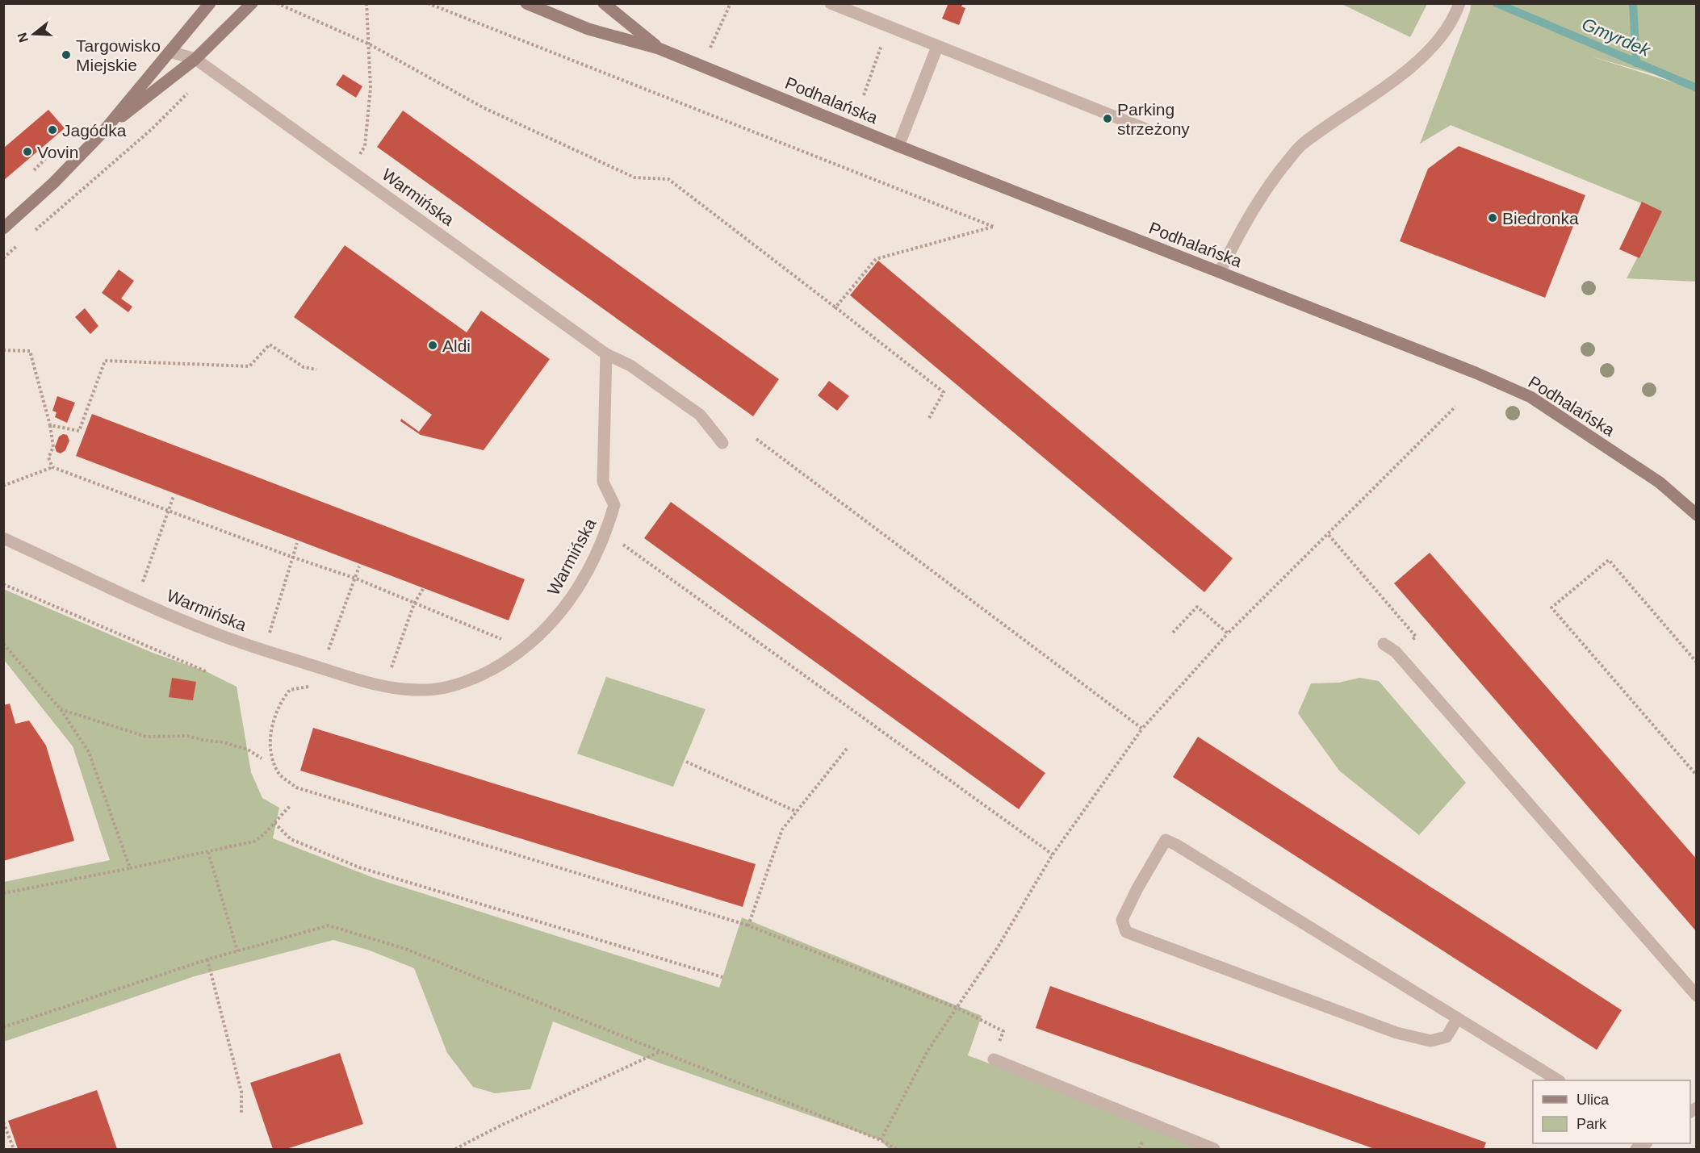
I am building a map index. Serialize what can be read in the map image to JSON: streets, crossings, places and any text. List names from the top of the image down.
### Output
{
  "streets": {
    "street": ["Podhalańska", "Warmińska"]
  },
  "water": ["Gmyrdek"],
  "places": [
    "Targowisko Miejskie",
    "Parking strzeżony",
    "Jagódka",
    "Vovin",
    "Biedronka",
    "Aldi"
  ],
  "legend": ["Ulica", "Park"],
  "north": "left"
}
